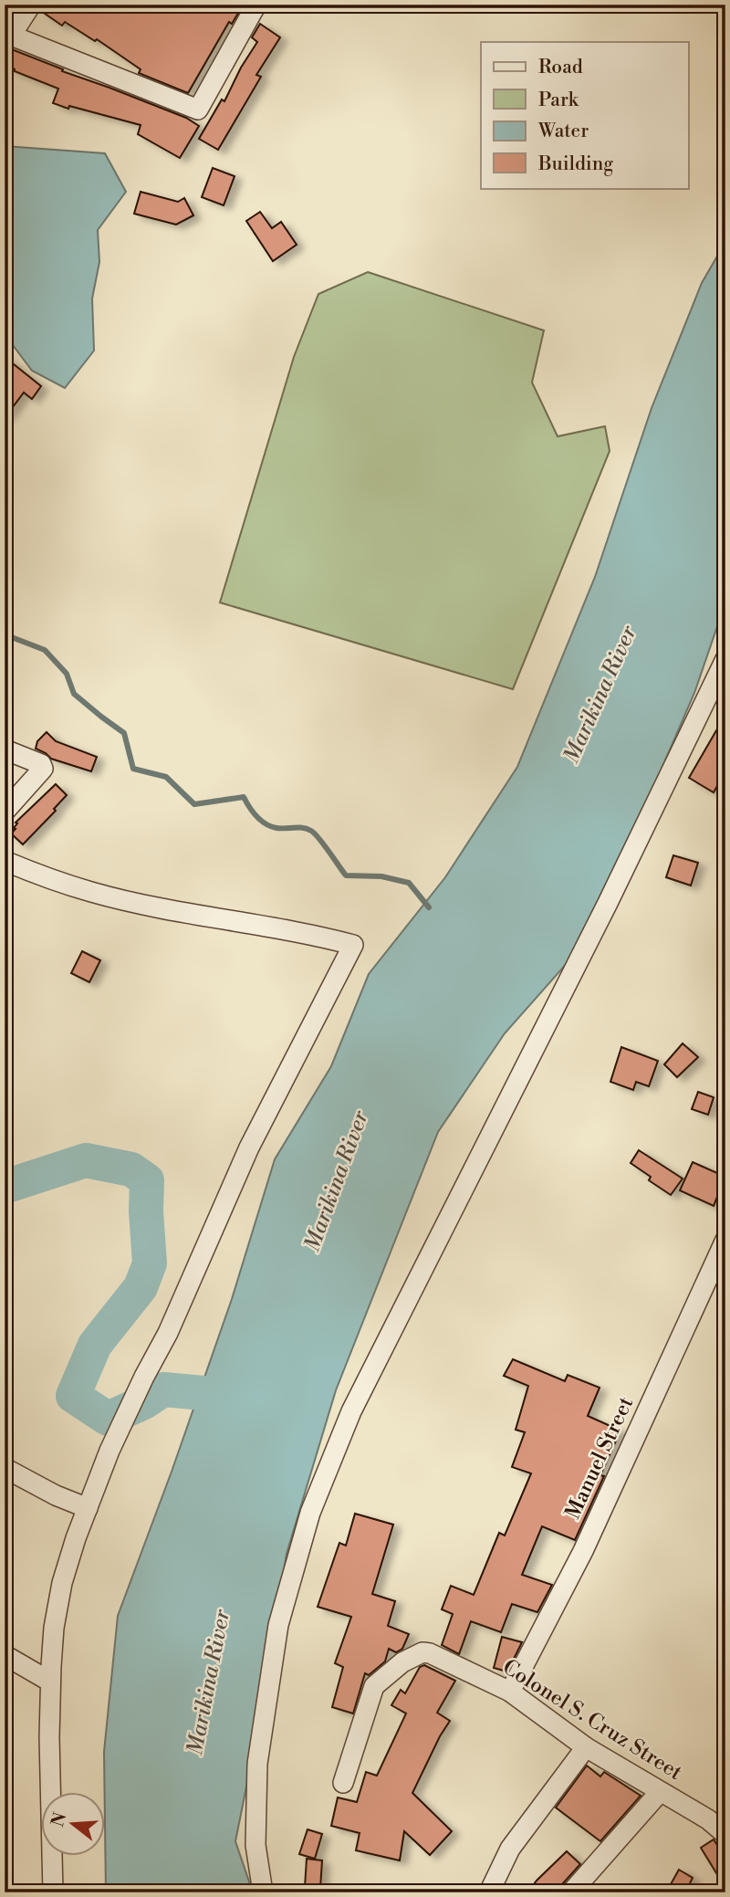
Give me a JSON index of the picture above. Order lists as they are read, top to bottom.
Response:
{
  "streets": {
    "street": ["Manuel Street", "Colonel S. Cruz Street"]
  },
  "crossings": [
    ["Manuel Street", "Colonel S. Cruz Street"]
  ],
  "water": ["Marikina River"],
  "legend": [
    "Road",
    "Park",
    "Water",
    "Building"
  ],
  "north": "left"
}
